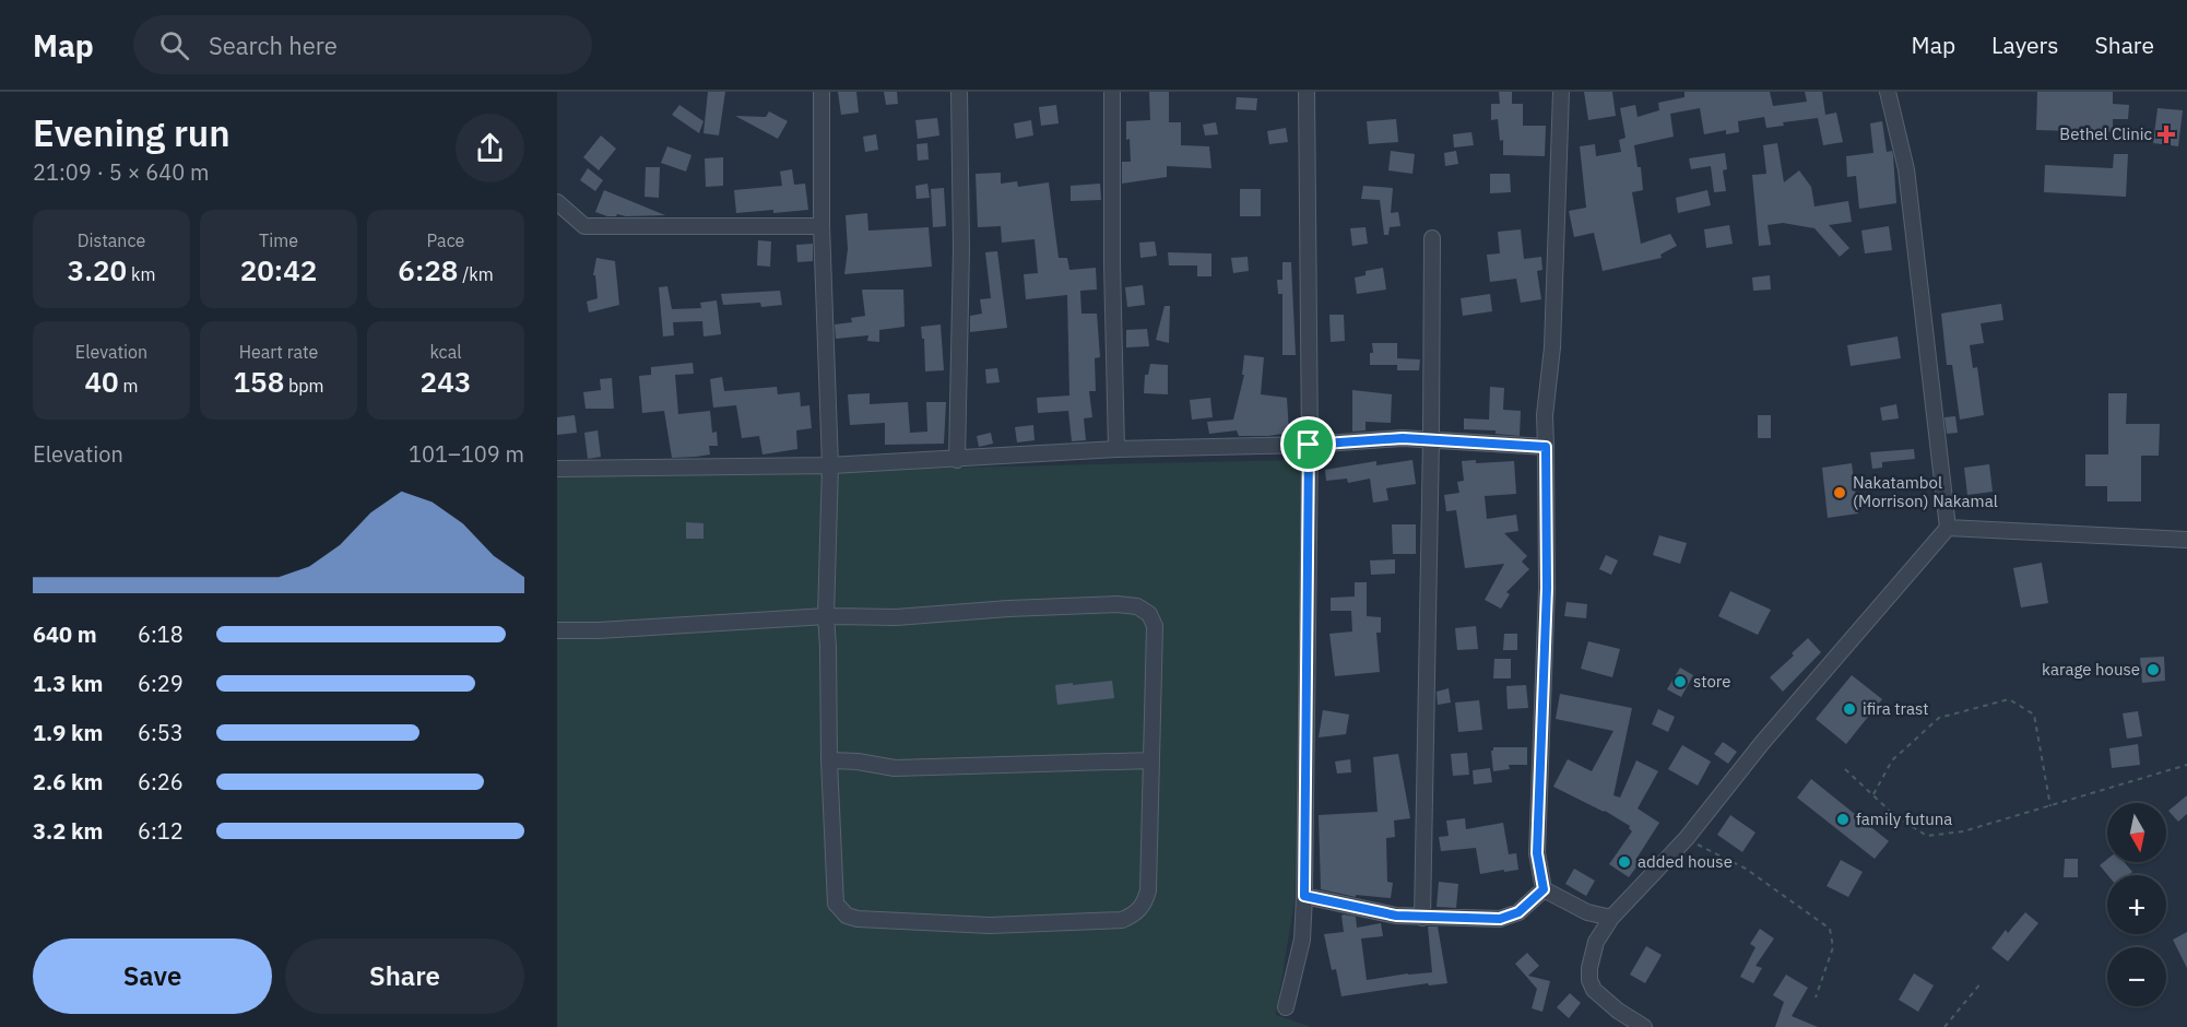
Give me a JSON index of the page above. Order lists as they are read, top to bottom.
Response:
{
  "places": {
    "health": ["Bethel Clinic"],
    "other": [
      "Nakatambol (Morrison) Nakamal",
      "karage house",
      "store",
      "ifira trast",
      "family futuna",
      "added house"
    ]
  },
  "north": "bottom",
  "page": {
    "header": "Map",
    "search": "Search here",
    "nav": ["Map", "Layers", "Share"],
    "heading": ["Evening run", "21:09 · 5 × 640 m"],
    "stats": [
      ["Distance", "3.20 km"],
      ["Time", "20:42"],
      ["Pace", "6:28 /km"],
      ["Elevation", "40 m"],
      ["Heart rate", "158 bpm"],
      ["kcal", "243"]
    ],
    "chart": ["Elevation", "101–109 m"],
    "list": [
      {
        "name": "640 m",
        "note": "6:18"
      },
      {
        "name": "1.3 km",
        "note": "6:29"
      },
      {
        "name": "1.9 km",
        "note": "6:53"
      },
      {
        "name": "2.6 km",
        "note": "6:26"
      },
      {
        "name": "3.2 km",
        "note": "6:12"
      }
    ],
    "map_buttons": ["+", "−"],
    "buttons": ["Save", "Share"]
  }
}
